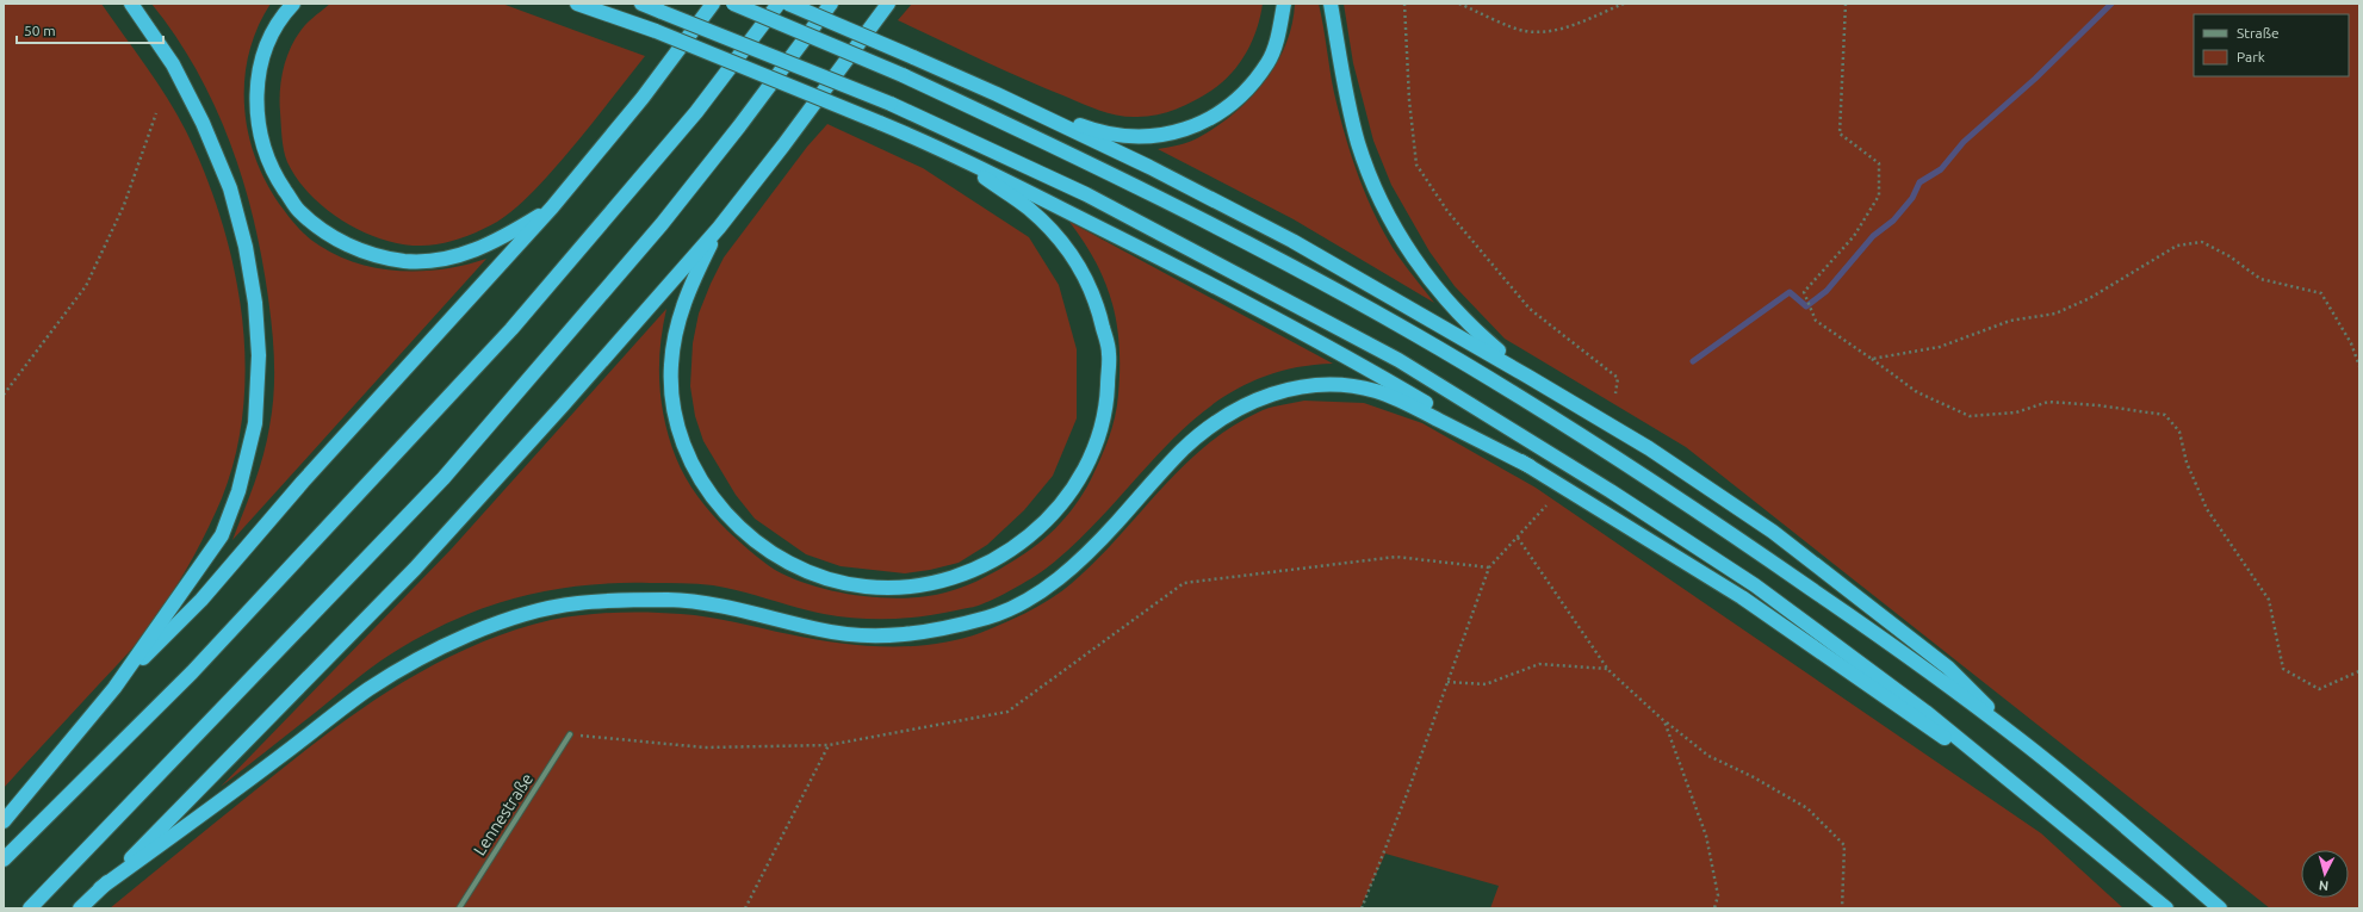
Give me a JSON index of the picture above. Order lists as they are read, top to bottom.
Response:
{
  "streets": {
    "street": ["Lennestraße"]
  },
  "legend": ["Straße", "Park"],
  "scale_bar": "50 m",
  "north": "bottom"
}
